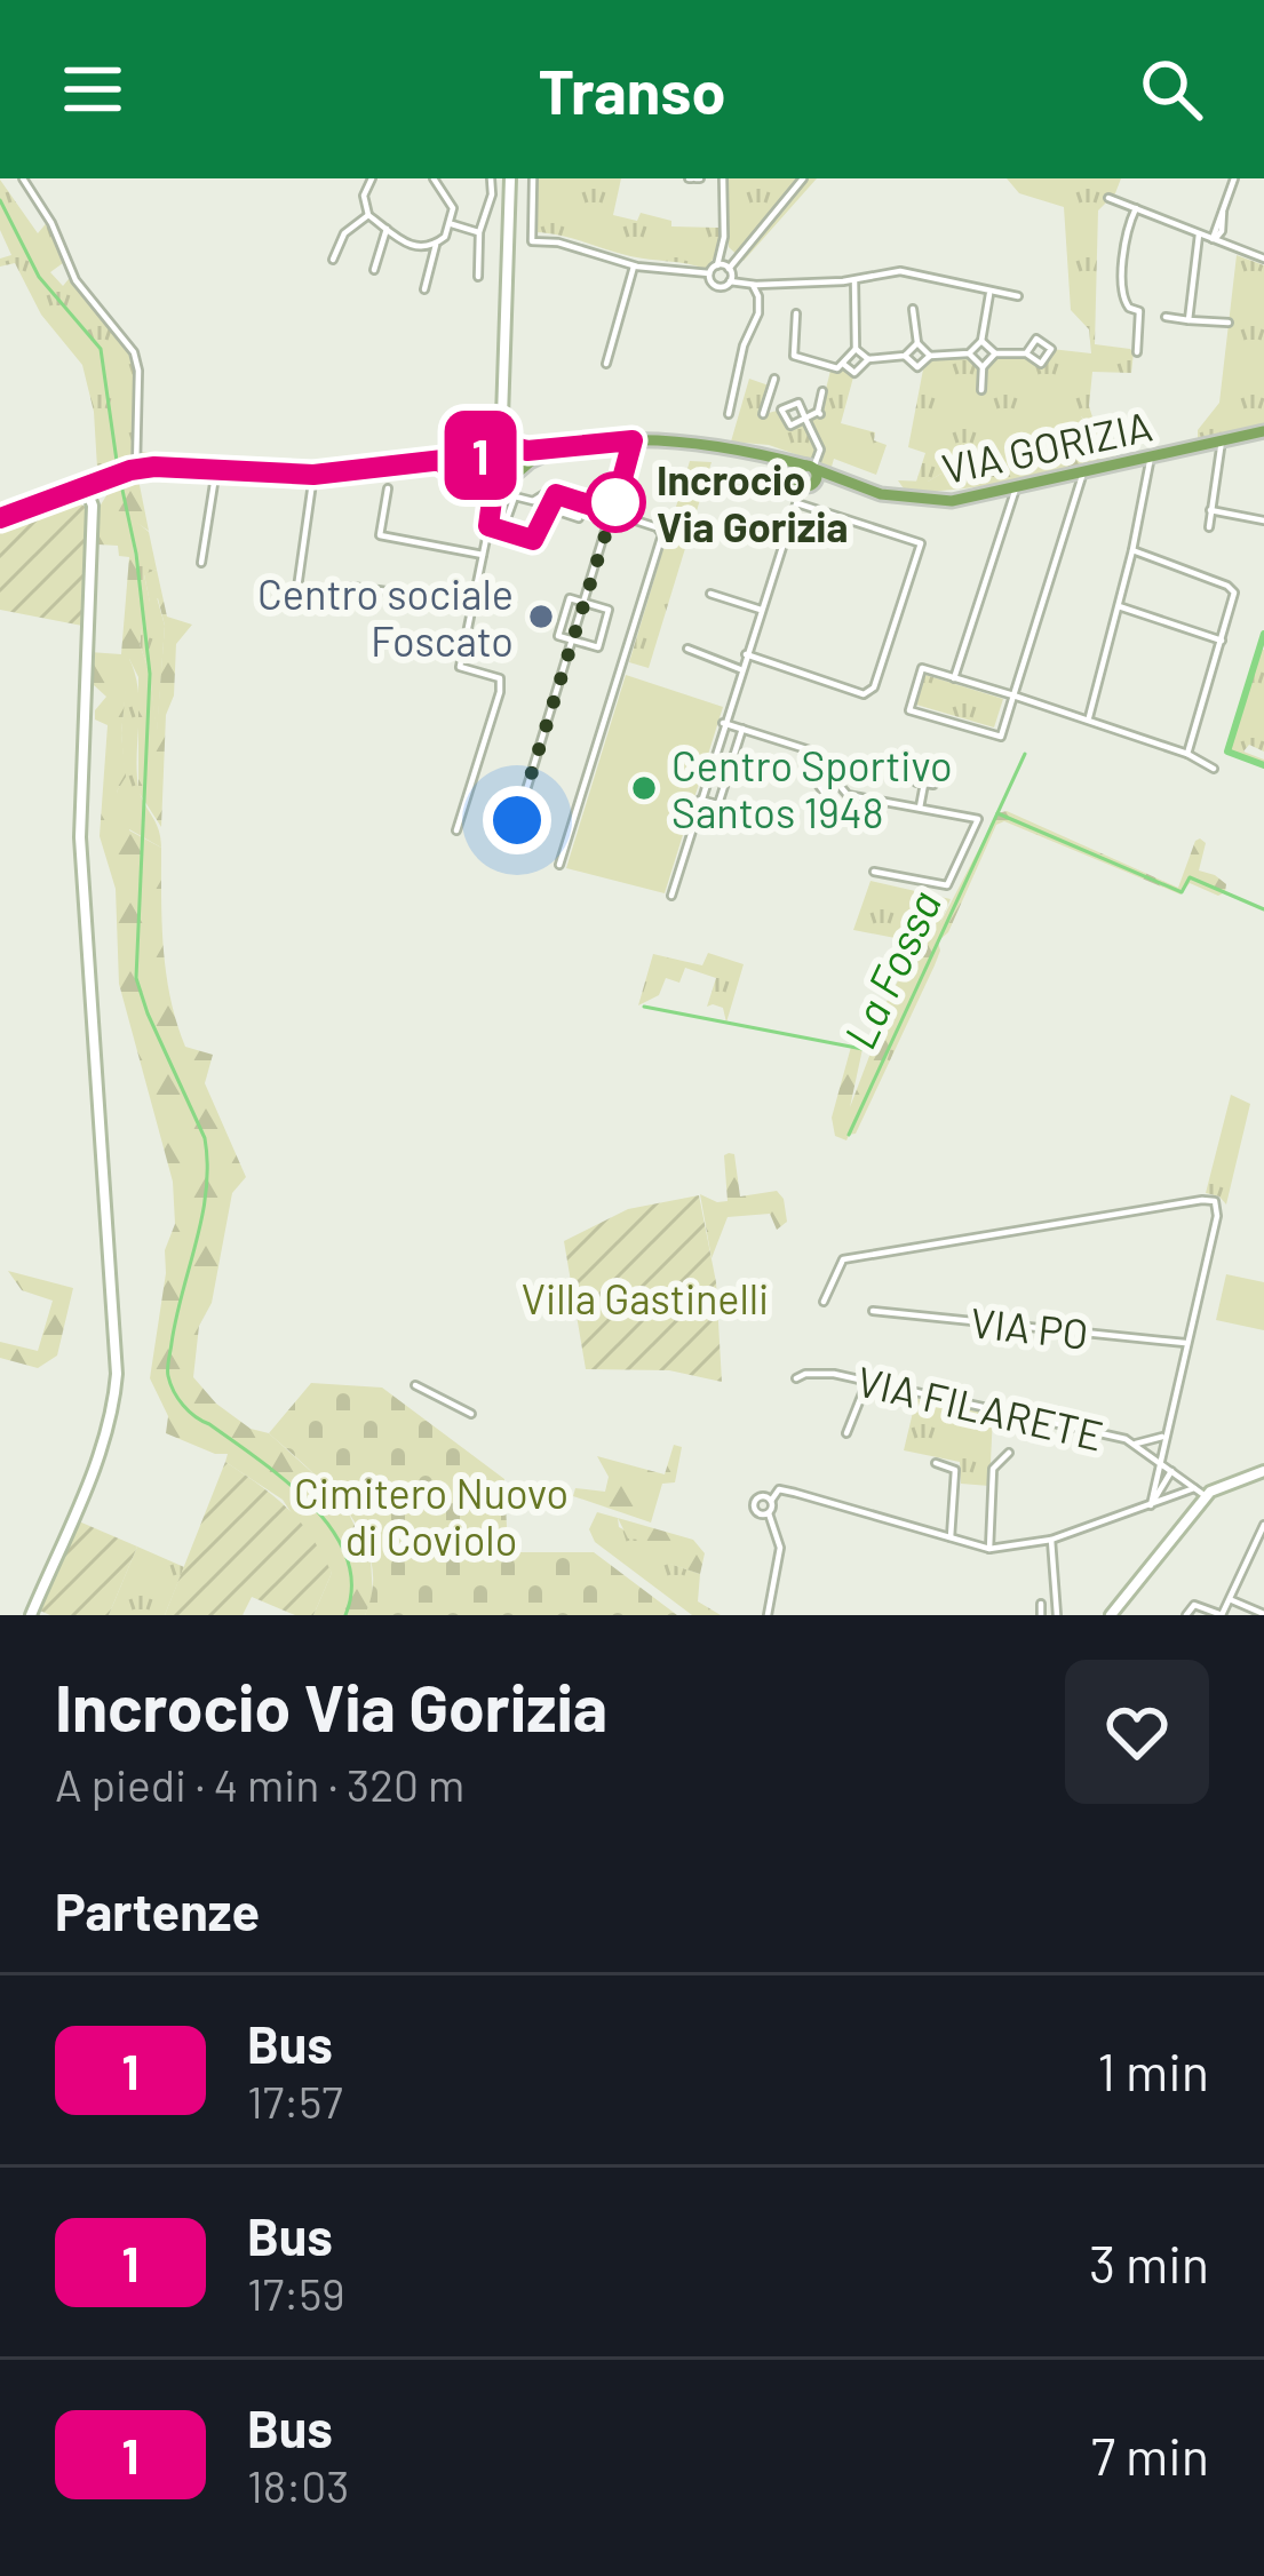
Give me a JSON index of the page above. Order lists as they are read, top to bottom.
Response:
{
  "streets": {
    "main road": ["VIA GORIZIA"],
    "street": ["VIA PO", "VIA FILARETE"]
  },
  "water": ["La Fossa"],
  "parks": ["Villa Gastinelli", "Cimitero Nuovo di Coviolo"],
  "places": ["Incrocio Via Gorizia", "Centro sociale Foscato", "Centro Sportivo Santos 1948"],
  "lines": ["bus line 1"],
  "page": {
    "header": "Transo",
    "on_map": "1",
    "heading": [
      ["Incrocio Via Gorizia", "A piedi · 4 min · 320 m"],
      "Partenze"
    ],
    "list": [
      {
        "mark": "1",
        "name": "Bus",
        "note": "17:57",
        "value": "1 min"
      },
      {
        "mark": "1",
        "name": "Bus",
        "note": "17:59",
        "value": "3 min"
      },
      {
        "mark": "1",
        "name": "Bus",
        "note": "18:03",
        "value": "7 min"
      }
    ]
  }
}
